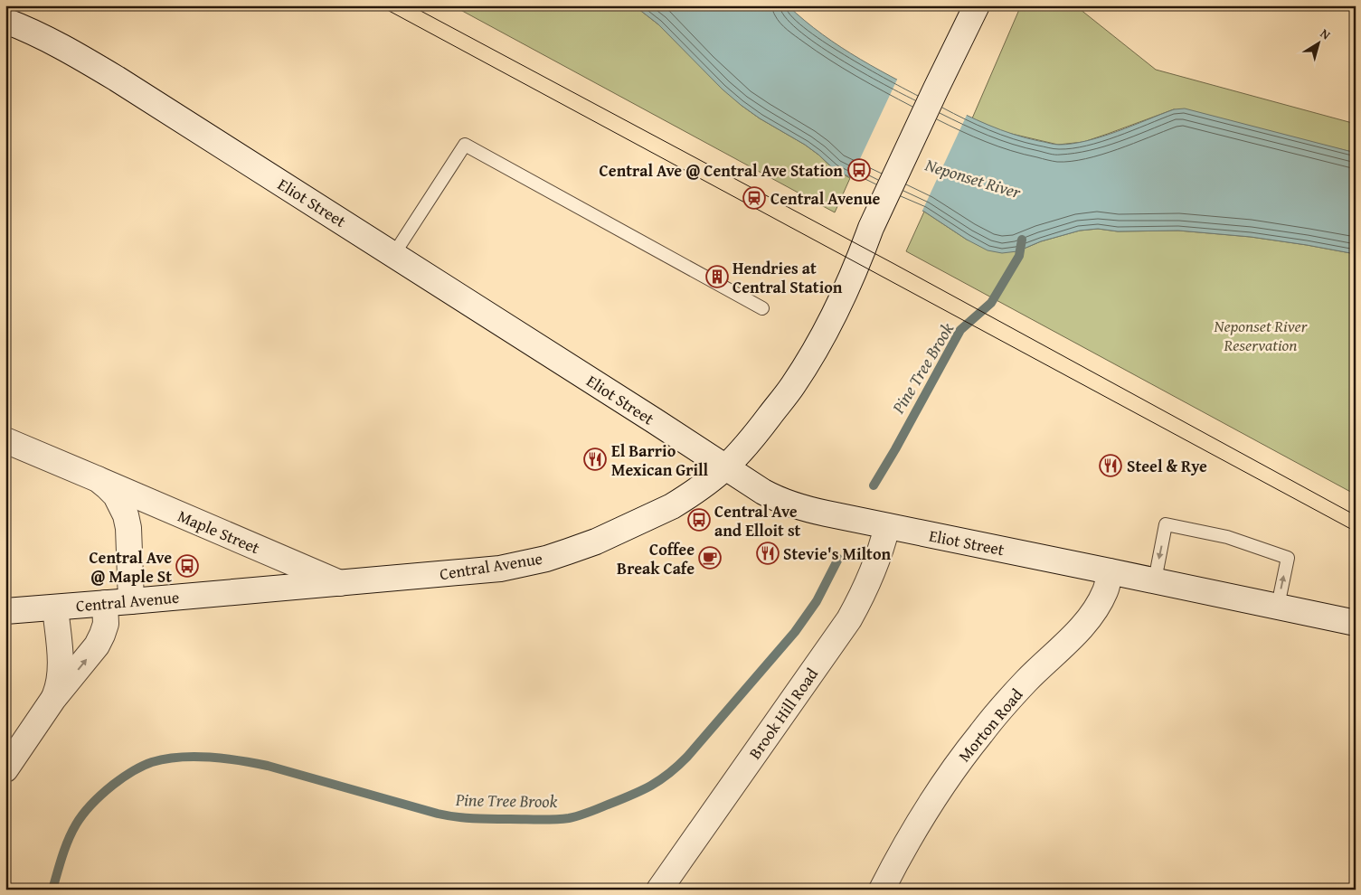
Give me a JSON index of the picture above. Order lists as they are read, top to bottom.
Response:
{
  "streets": {
    "street": [
      "Eliot Street",
      "Maple Street",
      "Central Avenue",
      "Brook Hill Road",
      "Morton Road"
    ]
  },
  "crossings": [
    ["Eliot Street", "Central Avenue"],
    ["Eliot Street", "Brook Hill Road"],
    ["Eliot Street", "Morton Road"],
    ["Maple Street", "Central Avenue"]
  ],
  "water": ["Neponset River", "Pine Tree Brook"],
  "parks": ["Neponset River Reservation"],
  "places": {
    "bus stop": ["Central Ave @ Central Ave Station", "Central Ave and Elloit st", "Central Ave @ Maple St"],
    "station": ["Central Avenue"],
    "building": ["Hendries at Central Station"],
    "restaurant": ["El Barrio Mexican Grill", "Steel & Rye", "Stevie's Milton"],
    "cafe": ["Coffee Break Cafe"]
  },
  "north": "top right"
}
